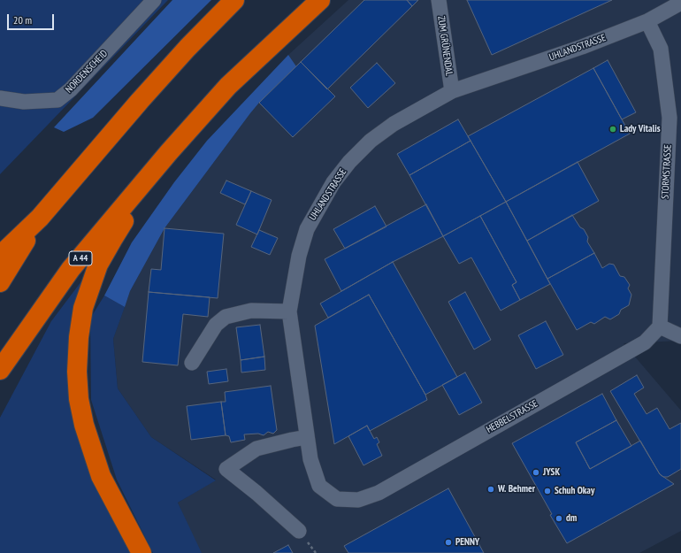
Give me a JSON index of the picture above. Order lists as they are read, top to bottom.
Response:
{
  "streets": {
    "highway": ["A 44"],
    "street": [
      "ZUM GRÜNENDAL",
      "UHLANDSTRASSE",
      "NORDENSCHEID",
      "STORMSTRASSE",
      "HEBBELSTRASSE"
    ]
  },
  "crossings": [
    ["ZUM GRÜNENDAL", "UHLANDSTRASSE"],
    ["UHLANDSTRASSE", "STORMSTRASSE"],
    ["UHLANDSTRASSE", "HEBBELSTRASSE"],
    ["STORMSTRASSE", "HEBBELSTRASSE"]
  ],
  "places": [
    "Lady Vitalis",
    "JYSK",
    "W. Behmer",
    "Schuh Okay",
    "dm",
    "PENNY"
  ],
  "scale_bar": "20 m"
}
